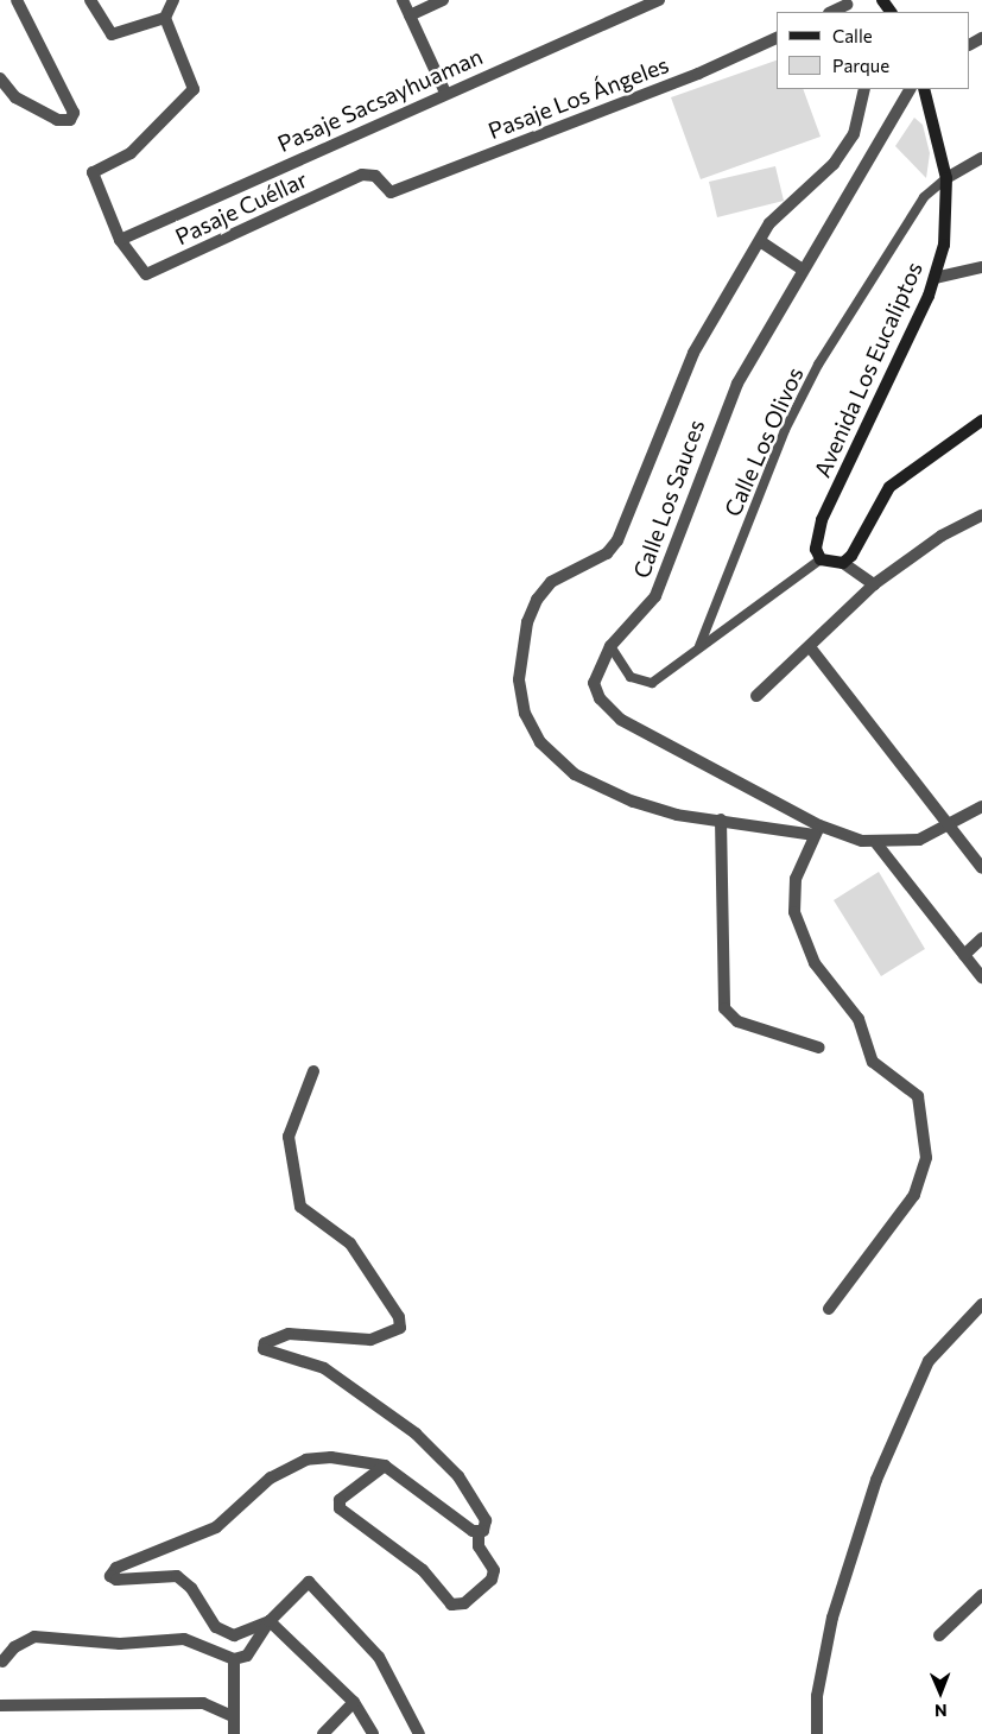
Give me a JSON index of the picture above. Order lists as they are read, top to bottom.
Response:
{
  "streets": {
    "street": [
      "Pasaje Los Ángeles",
      "Pasaje Sacsayhuaman",
      "Pasaje Cuéllar",
      "Avenida Los Eucaliptos",
      "Calle Los Sauces"
    ],
    "lane": ["Calle Los Olivos"]
  },
  "crossings": [
    ["Pasaje Los Ángeles", "Pasaje Cuéllar"],
    ["Pasaje Sacsayhuaman", "Pasaje Cuéllar"],
    ["Avenida Los Eucaliptos", "Calle Los Olivos"]
  ],
  "legend": ["Calle", "Parque"],
  "north": "bottom"
}
